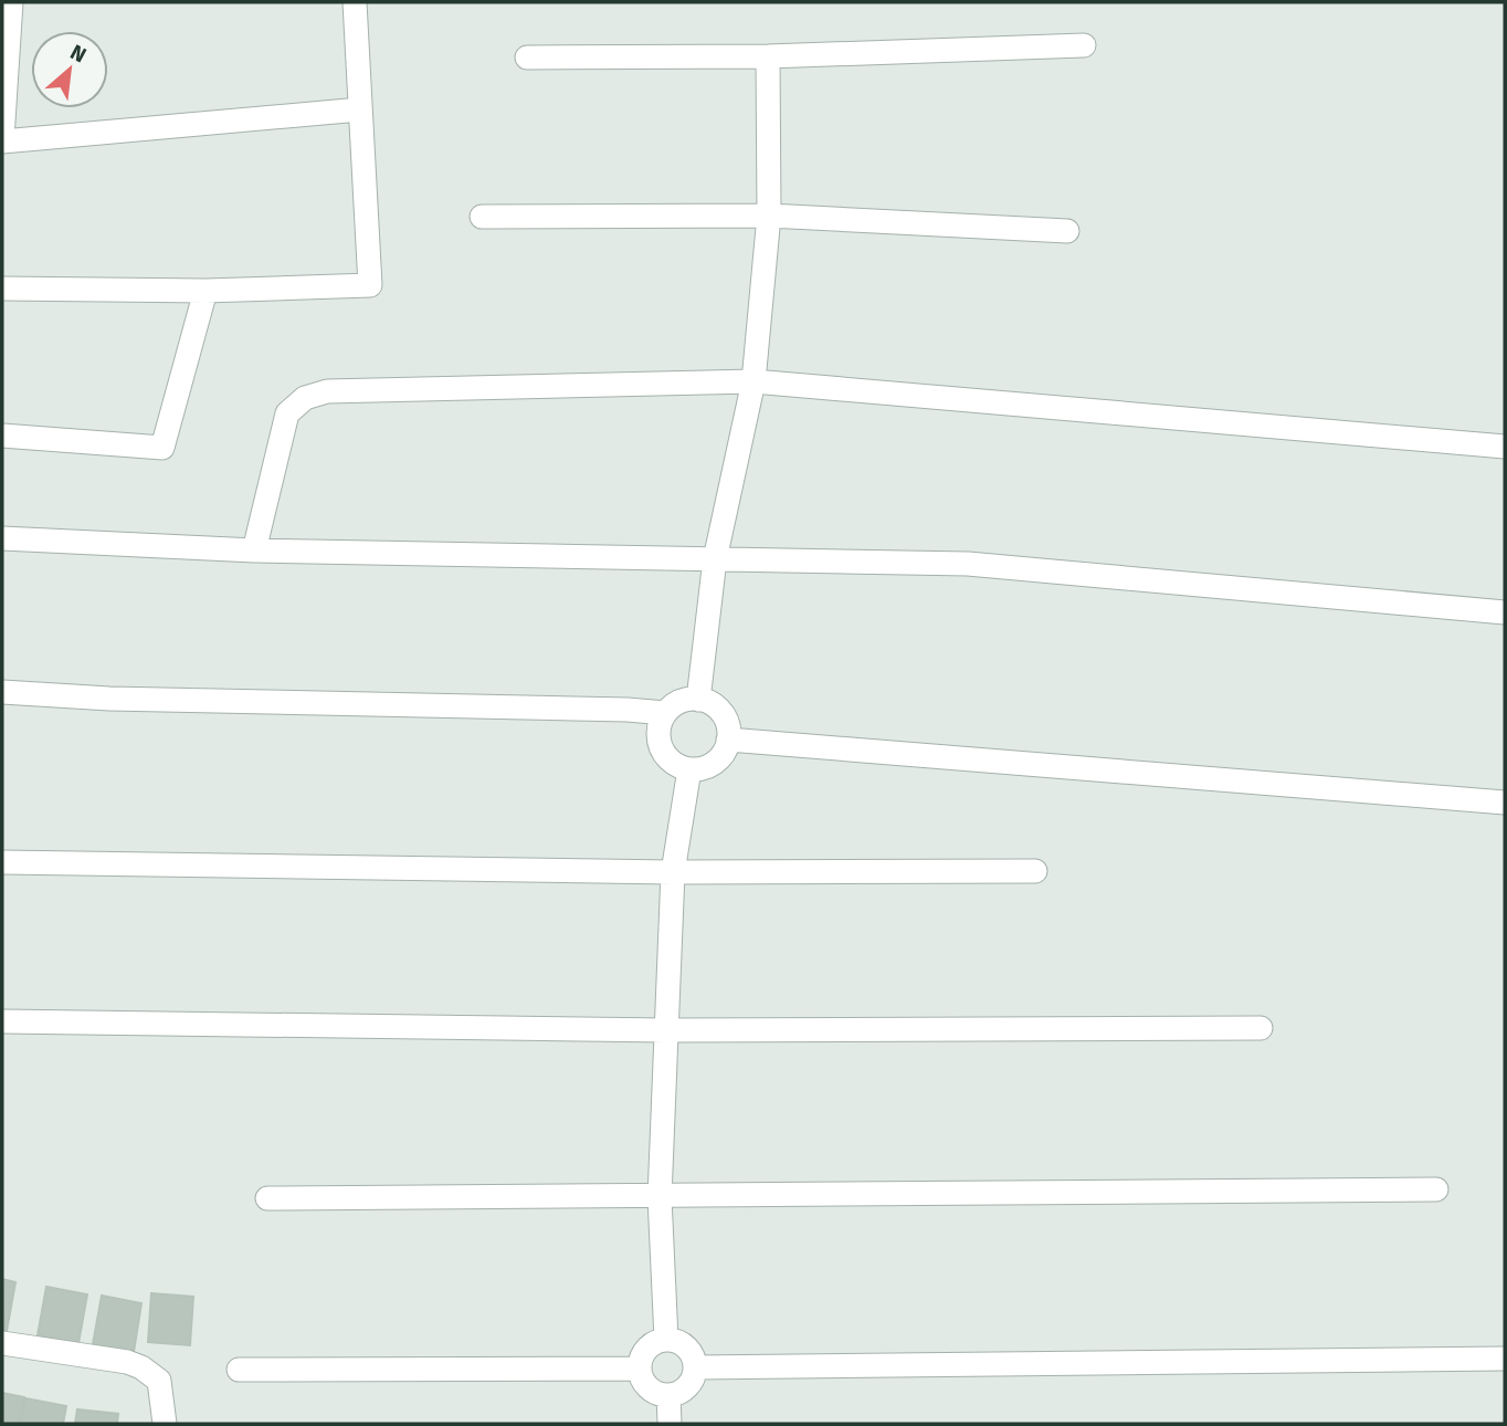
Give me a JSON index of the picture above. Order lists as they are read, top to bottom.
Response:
{
  "north": "top right"
}
